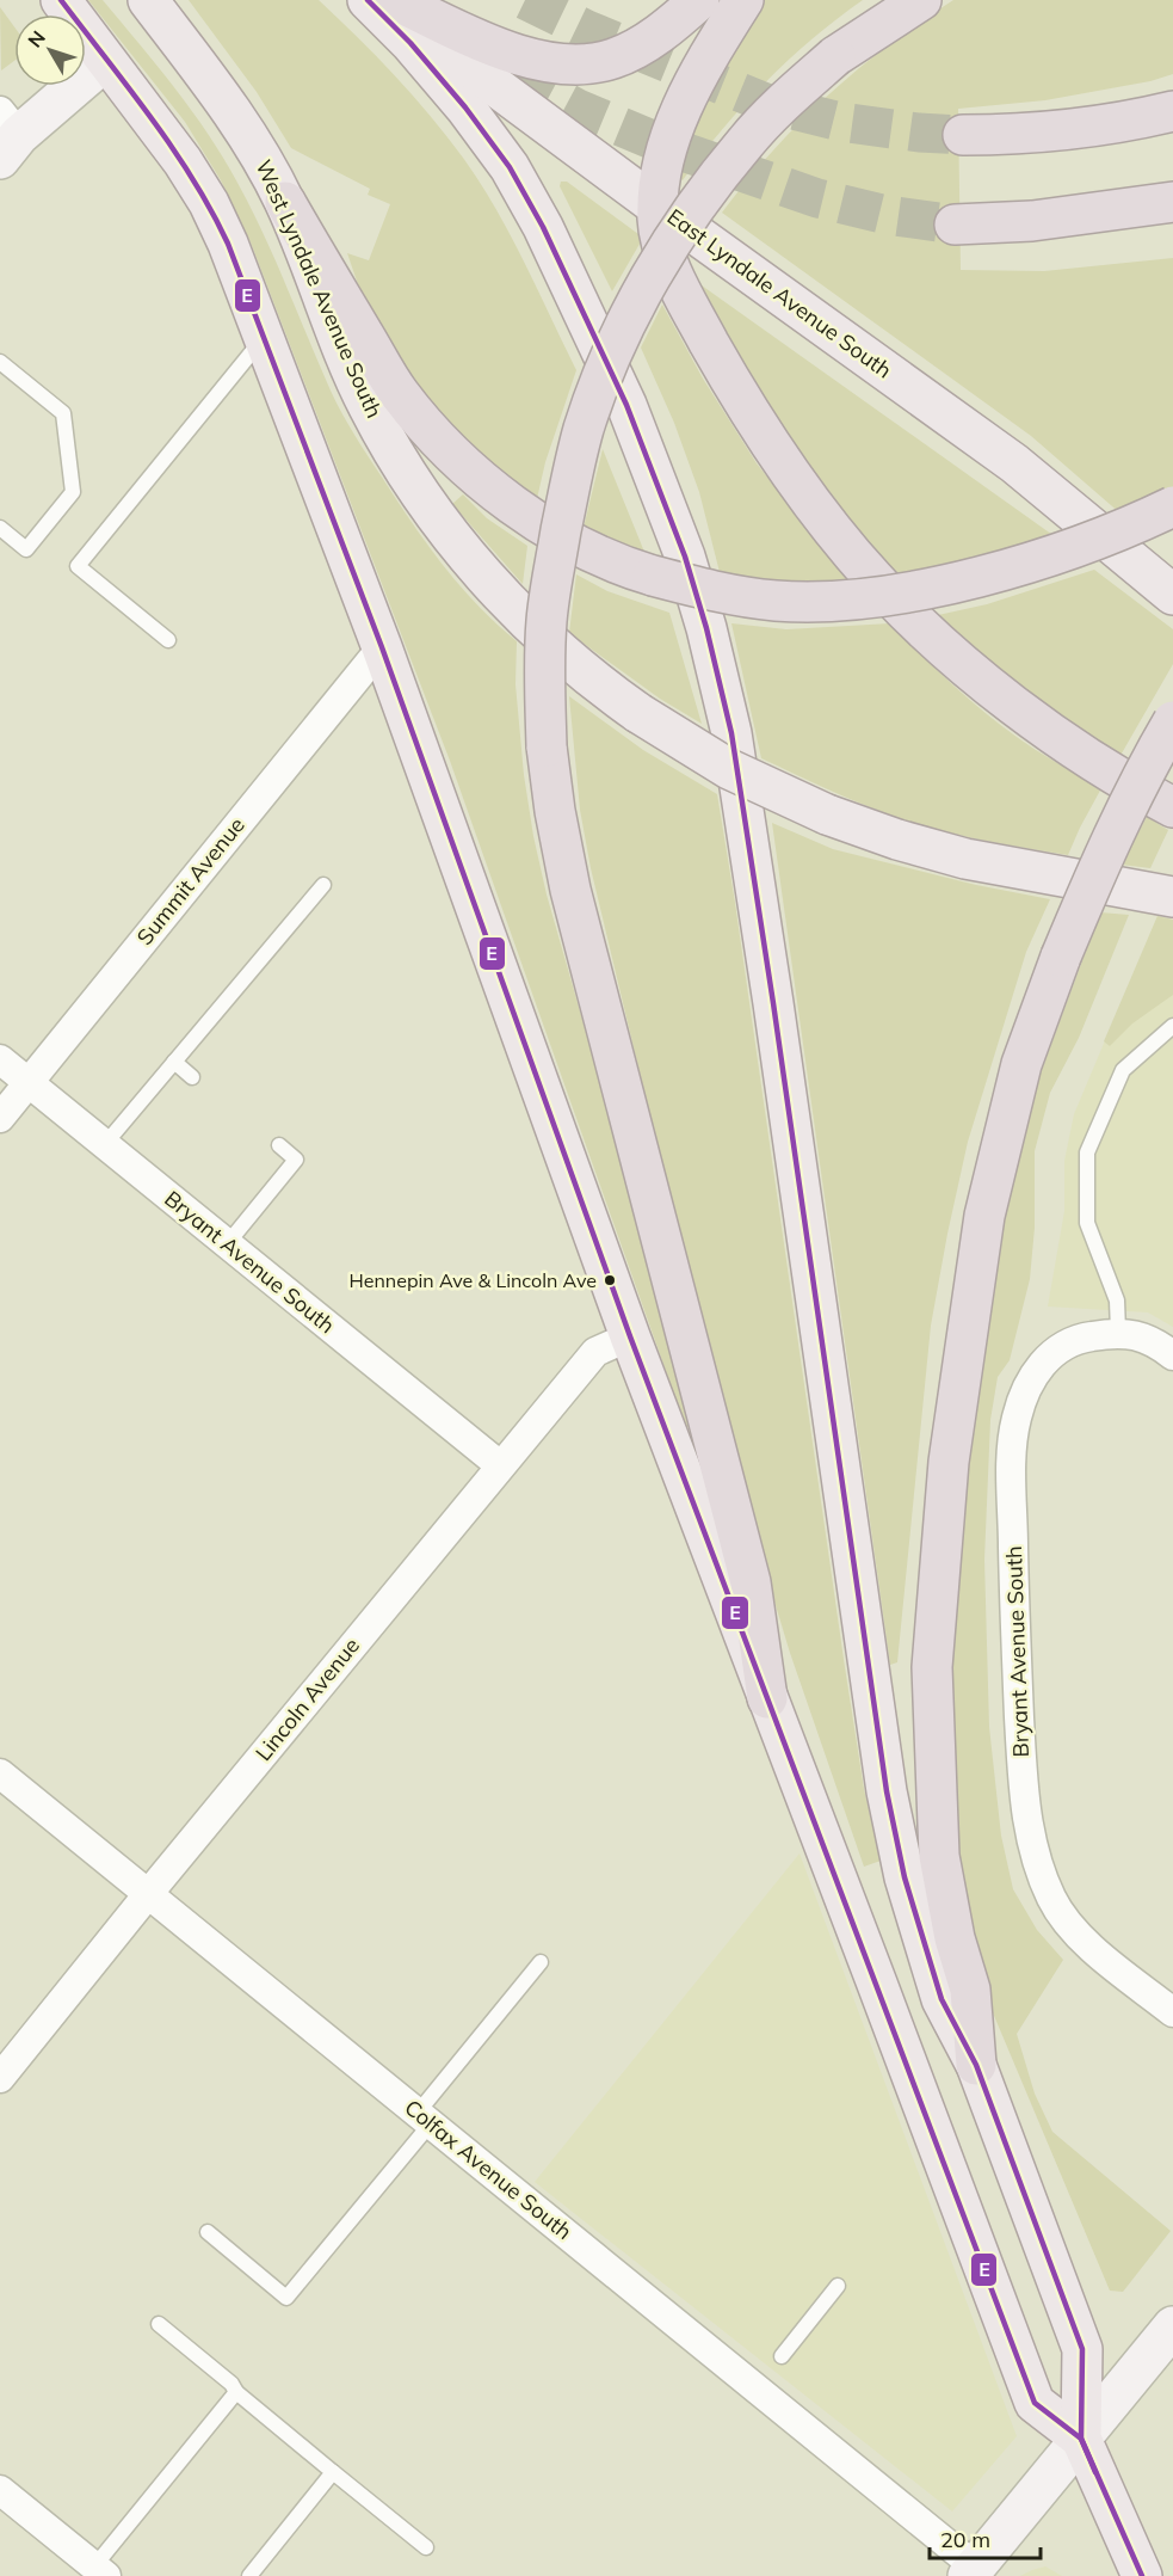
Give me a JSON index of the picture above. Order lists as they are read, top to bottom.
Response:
{
  "streets": {
    "main road": ["West Lyndale Avenue South", "East Lyndale Avenue South"],
    "street": [
      "Summit Avenue",
      "Bryant Avenue South",
      "Lincoln Avenue",
      "Colfax Avenue South"
    ]
  },
  "crossings": [
    ["Summit Avenue", "Bryant Avenue South"],
    ["Bryant Avenue South", "Lincoln Avenue"],
    ["Lincoln Avenue", "Colfax Avenue South"]
  ],
  "places": ["Hennepin Ave & Lincoln Ave"],
  "lines": ["transit line E"],
  "scale_bar": "20 m",
  "north": "top left"
}
